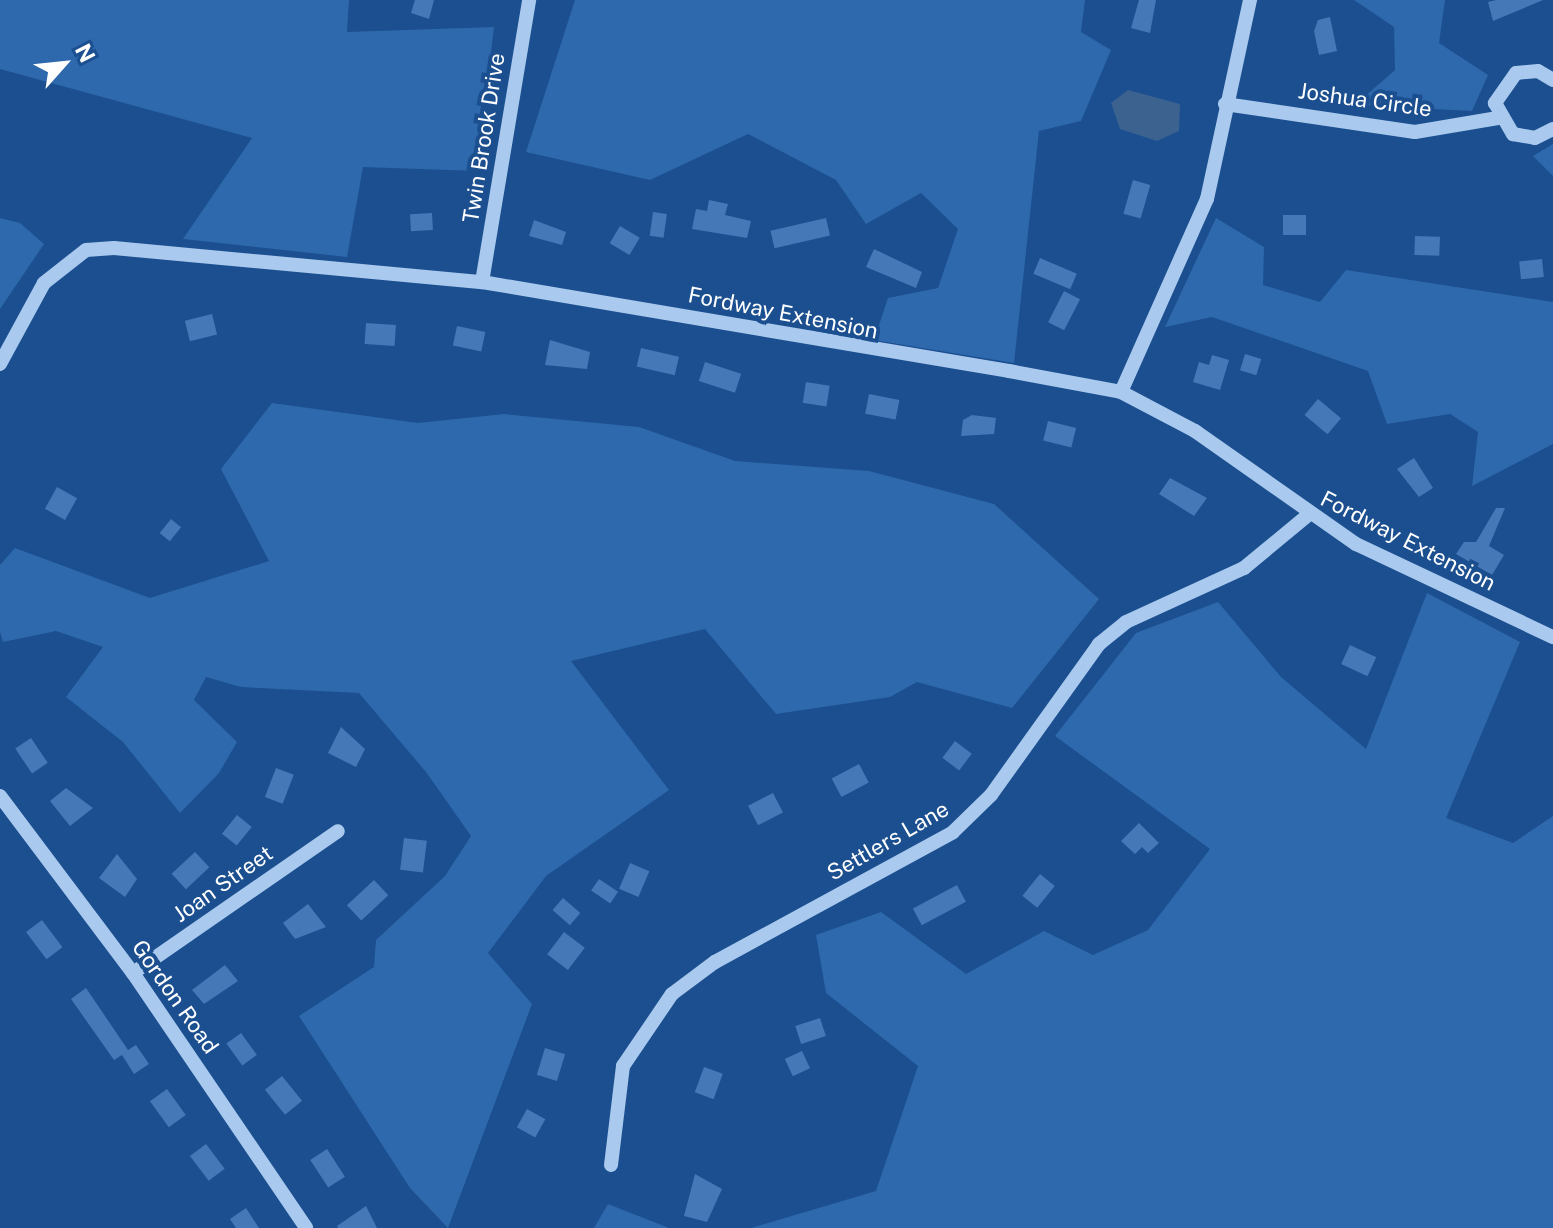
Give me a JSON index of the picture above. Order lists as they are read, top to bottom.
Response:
{
  "streets": {
    "street": [
      "Joshua Circle",
      "Twin Brook Drive",
      "Fordway Extension",
      "Settlers Lane",
      "Joan Street",
      "Gordon Road"
    ]
  },
  "crossings": [
    ["Twin Brook Drive", "Fordway Extension"],
    ["Fordway Extension", "Settlers Lane"],
    ["Joan Street", "Gordon Road"]
  ],
  "north": "top right"
}
